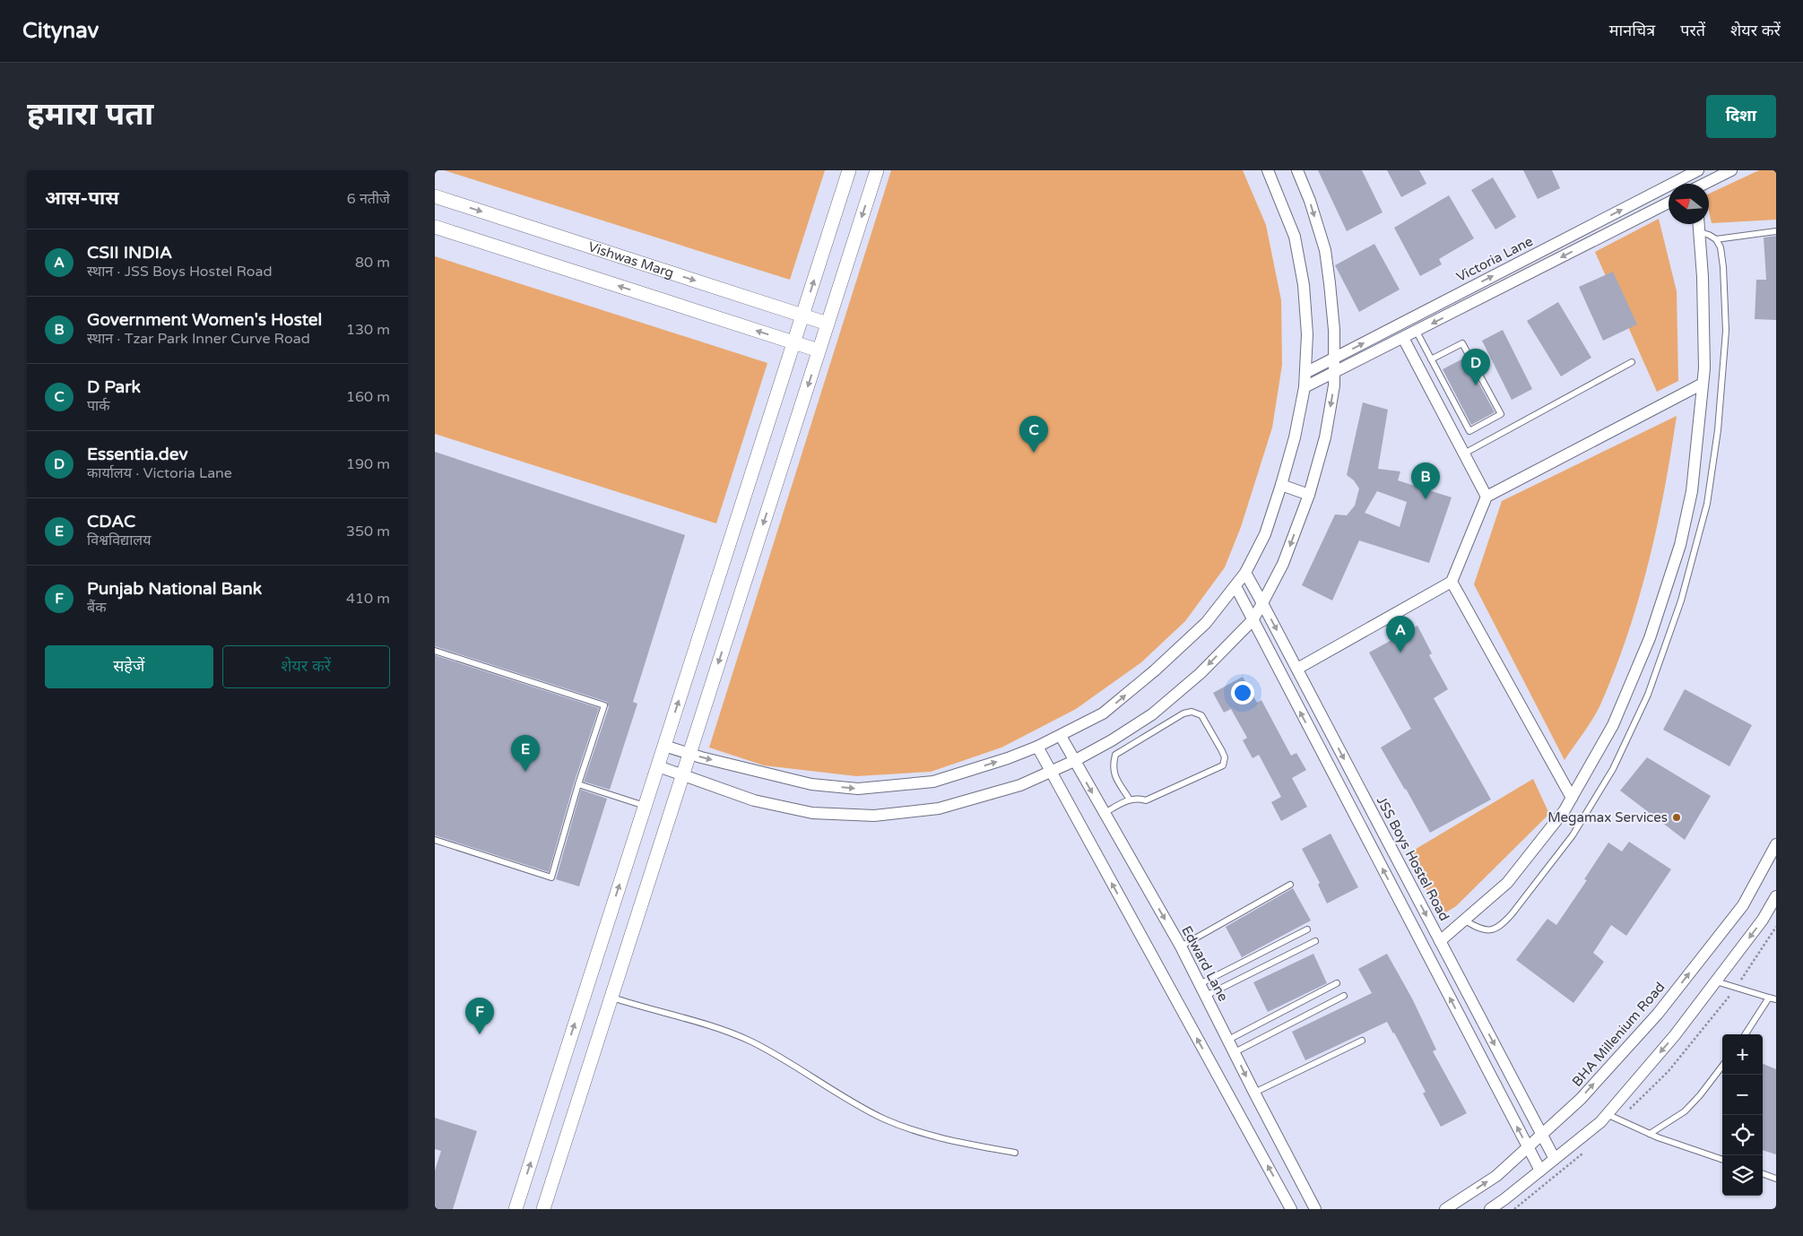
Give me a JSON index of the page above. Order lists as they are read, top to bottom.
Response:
{
  "streets": {
    "street": [
      "Victoria Lane",
      "Vishwas Marg",
      "JSS Boys Hostel Road",
      "Edward Lane",
      "BHA Millenium Road"
    ]
  },
  "crossings": [
    ["JSS Boys Hostel Road", "BHA Millenium Road"]
  ],
  "places": ["Megamax Services"],
  "north": "left",
  "page": {
    "header": "Citynav",
    "nav": ["मानचित्र", "परतें", "शेयर करें"],
    "buttons": [
      "दिशा",
      ["सहेजें", "शेयर करें"]
    ],
    "title": "हमारा पता",
    "heading": ["आस-पास", "6 नतीजे"],
    "list": [
      {
        "mark": "A",
        "name": "CSII INDIA",
        "note": "स्थान · JSS Boys Hostel Road",
        "value": "80 m"
      },
      {
        "mark": "B",
        "name": "Government Women's Hostel",
        "note": "स्थान · Tzar Park Inner Curve Road",
        "value": "130 m"
      },
      {
        "mark": "C",
        "name": "D Park",
        "note": "पार्क",
        "value": "160 m"
      },
      {
        "mark": "D",
        "name": "Essentia.dev",
        "note": "कार्यालय · Victoria Lane",
        "value": "190 m"
      },
      {
        "mark": "E",
        "name": "CDAC",
        "note": "विश्वविद्यालय",
        "value": "350 m"
      },
      {
        "mark": "F",
        "name": "Punjab National Bank",
        "note": "बैंक",
        "value": "410 m"
      }
    ],
    "pins": [
      "D",
      "C",
      "B",
      "A",
      "E",
      "F"
    ],
    "map_buttons": ["+", "−"]
  }
}
